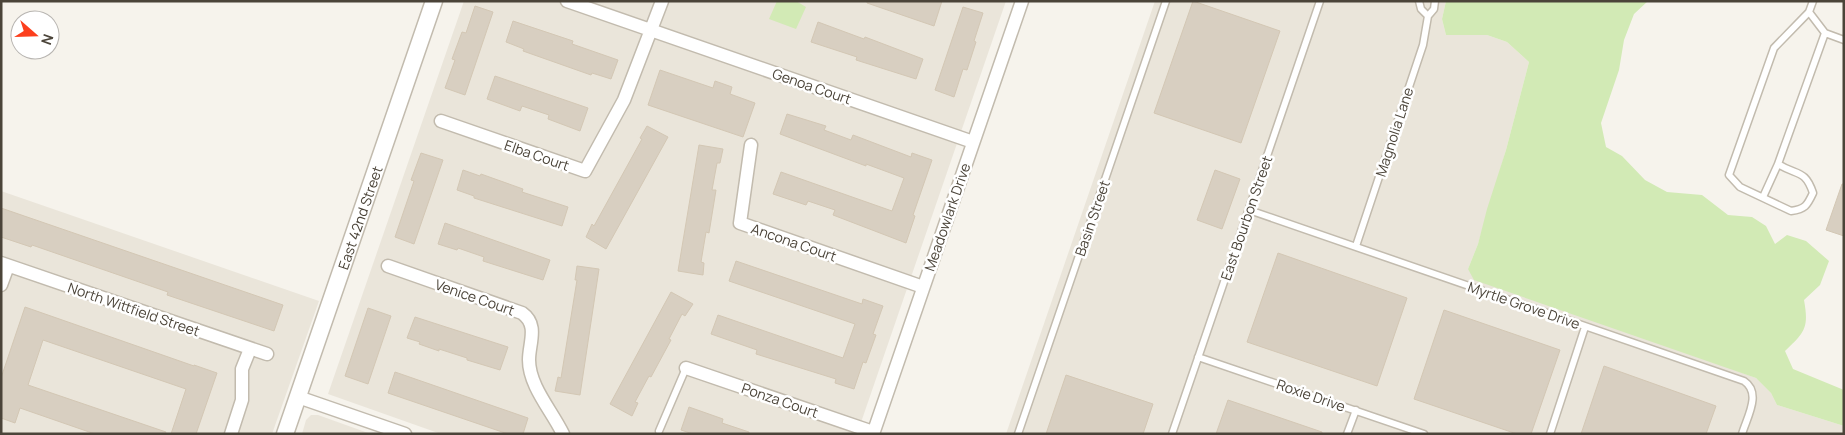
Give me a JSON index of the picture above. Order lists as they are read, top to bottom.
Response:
{
  "streets": {
    "street": [
      "Genoa Court",
      "Elba Court",
      "Meadowlark Drive",
      "East 42nd Street",
      "Ancona Court",
      "Venice Court",
      "North Wittfield Street",
      "Ponza Court"
    ],
    "lane": [
      "Magnolia Lane",
      "Basin Street",
      "East Bourbon Street",
      "Myrtle Grove Drive",
      "Roxie Drive"
    ]
  },
  "crossings": [
    ["Genoa Court", "Elba Court"],
    ["Genoa Court", "Meadowlark Drive"],
    ["Magnolia Lane", "Myrtle Grove Drive"],
    ["Meadowlark Drive", "Ancona Court"],
    ["Meadowlark Drive", "Ponza Court"],
    ["East Bourbon Street", "Myrtle Grove Drive"],
    ["East Bourbon Street", "Roxie Drive"]
  ],
  "north": "right"
}
